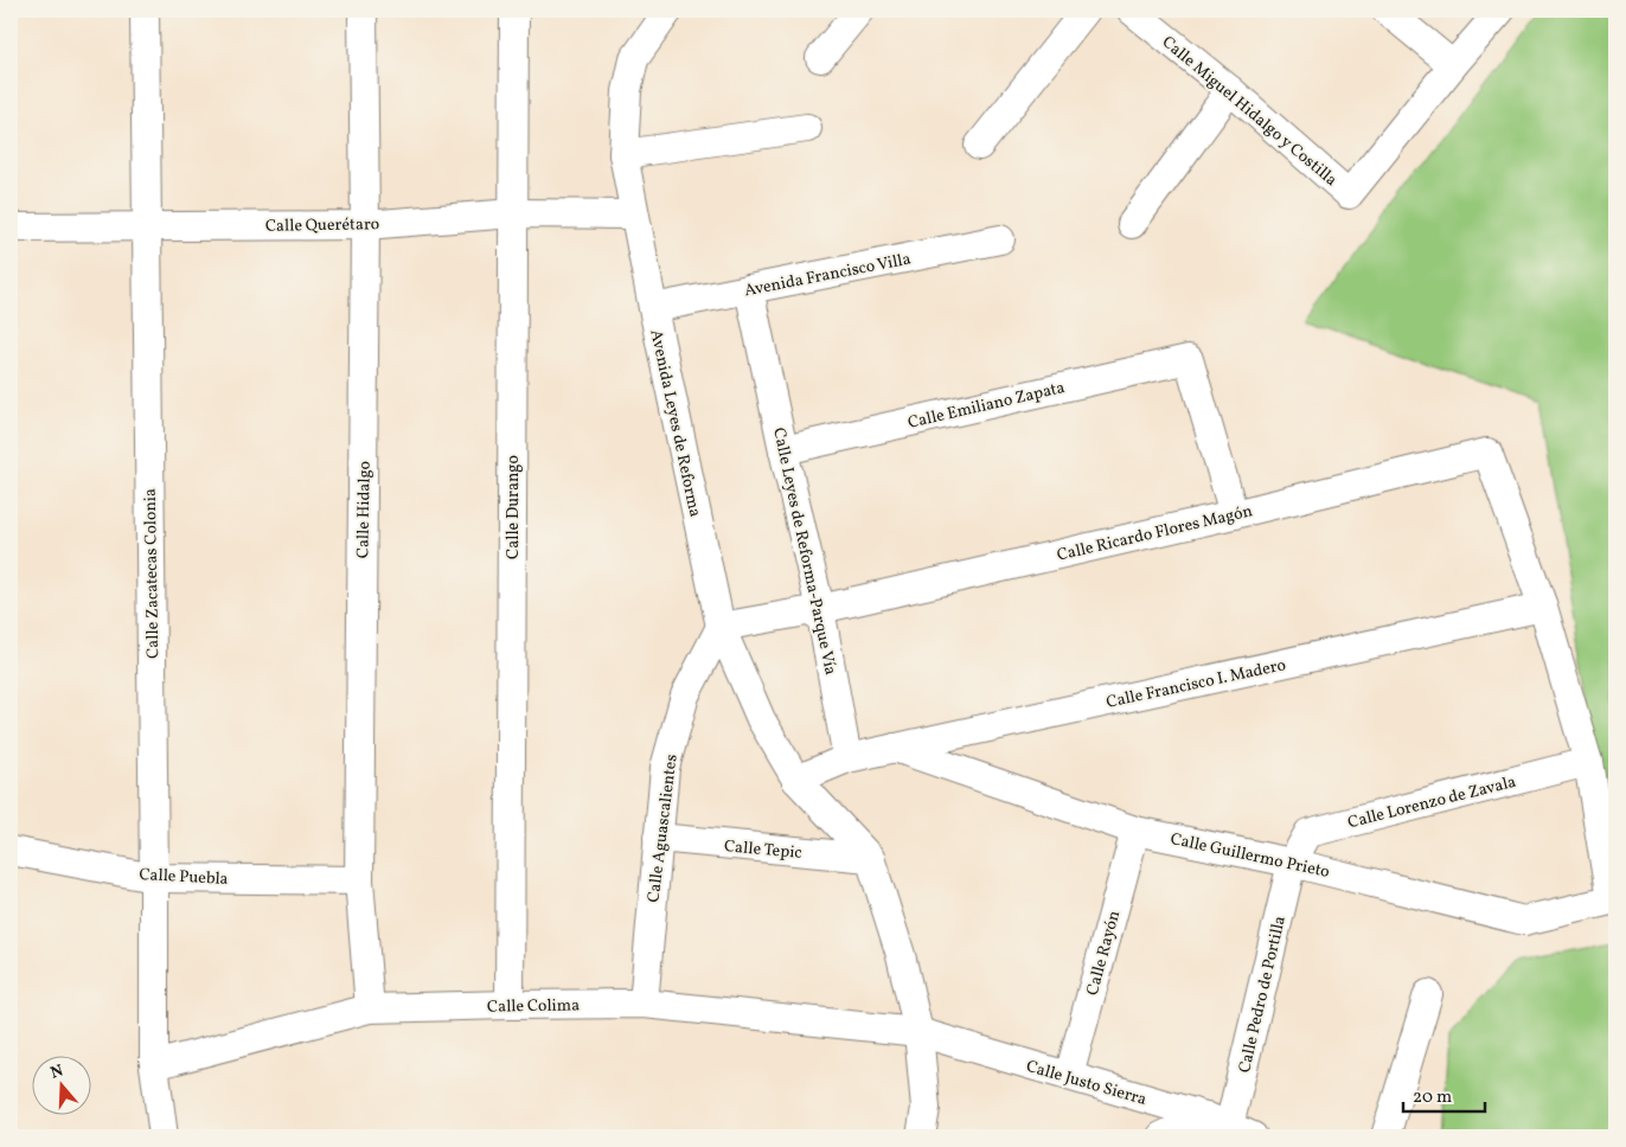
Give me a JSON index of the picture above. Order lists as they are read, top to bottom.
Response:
{
  "streets": {
    "street": [
      "Calle Miguel Hidalgo y Costilla",
      "Calle Querétaro",
      "Avenida Francisco Villa",
      "Calle Emiliano Zapata",
      "Avenida Leyes de Reforma",
      "Calle Durango",
      "Calle Hidalgo",
      "Calle Ricardo Flores Magón",
      "Calle Leyes de Reforma-Parque Vía",
      "Calle Zacatecas Colonia",
      "Calle Francisco I. Madero",
      "Calle Lorenzo de Zavala",
      "Calle Aguascalientes",
      "Calle Tepic",
      "Calle Guillermo Prieto",
      "Calle Puebla",
      "Calle Rayón",
      "Calle Pedro de Portilla",
      "Calle Colima",
      "Calle Justo Sierra"
    ]
  },
  "crossings": [
    ["Calle Querétaro", "Avenida Leyes de Reforma"],
    ["Calle Querétaro", "Calle Durango"],
    ["Calle Querétaro", "Calle Hidalgo"],
    ["Calle Querétaro", "Calle Zacatecas Colonia"],
    ["Avenida Francisco Villa", "Avenida Leyes de Reforma"],
    ["Avenida Francisco Villa", "Calle Leyes de Reforma-Parque Vía"],
    ["Calle Emiliano Zapata", "Calle Ricardo Flores Magón"],
    ["Calle Emiliano Zapata", "Calle Leyes de Reforma-Parque Vía"],
    ["Avenida Leyes de Reforma", "Calle Ricardo Flores Magón"],
    ["Avenida Leyes de Reforma", "Calle Aguascalientes"],
    ["Avenida Leyes de Reforma", "Calle Tepic"],
    ["Calle Durango", "Calle Colima"],
    ["Calle Hidalgo", "Calle Puebla"],
    ["Calle Hidalgo", "Calle Colima"],
    ["Calle Ricardo Flores Magón", "Calle Leyes de Reforma-Parque Vía"],
    ["Calle Ricardo Flores Magón", "Calle Francisco I. Madero"],
    ["Calle Ricardo Flores Magón", "Calle Aguascalientes"],
    ["Calle Leyes de Reforma-Parque Vía", "Calle Francisco I. Madero"],
    ["Calle Zacatecas Colonia", "Calle Puebla"],
    ["Calle Zacatecas Colonia", "Calle Colima"],
    ["Calle Francisco I. Madero", "Calle Guillermo Prieto"],
    ["Calle Lorenzo de Zavala", "Calle Guillermo Prieto"],
    ["Calle Lorenzo de Zavala", "Calle Pedro de Portilla"],
    ["Calle Aguascalientes", "Calle Tepic"],
    ["Calle Aguascalientes", "Calle Colima"],
    ["Calle Guillermo Prieto", "Calle Rayón"],
    ["Calle Guillermo Prieto", "Calle Pedro de Portilla"],
    ["Calle Rayón", "Calle Justo Sierra"],
    ["Calle Pedro de Portilla", "Calle Justo Sierra"],
    ["Calle Colima", "Calle Justo Sierra"]
  ],
  "scale_bar": "20 m",
  "north": "top"
}
